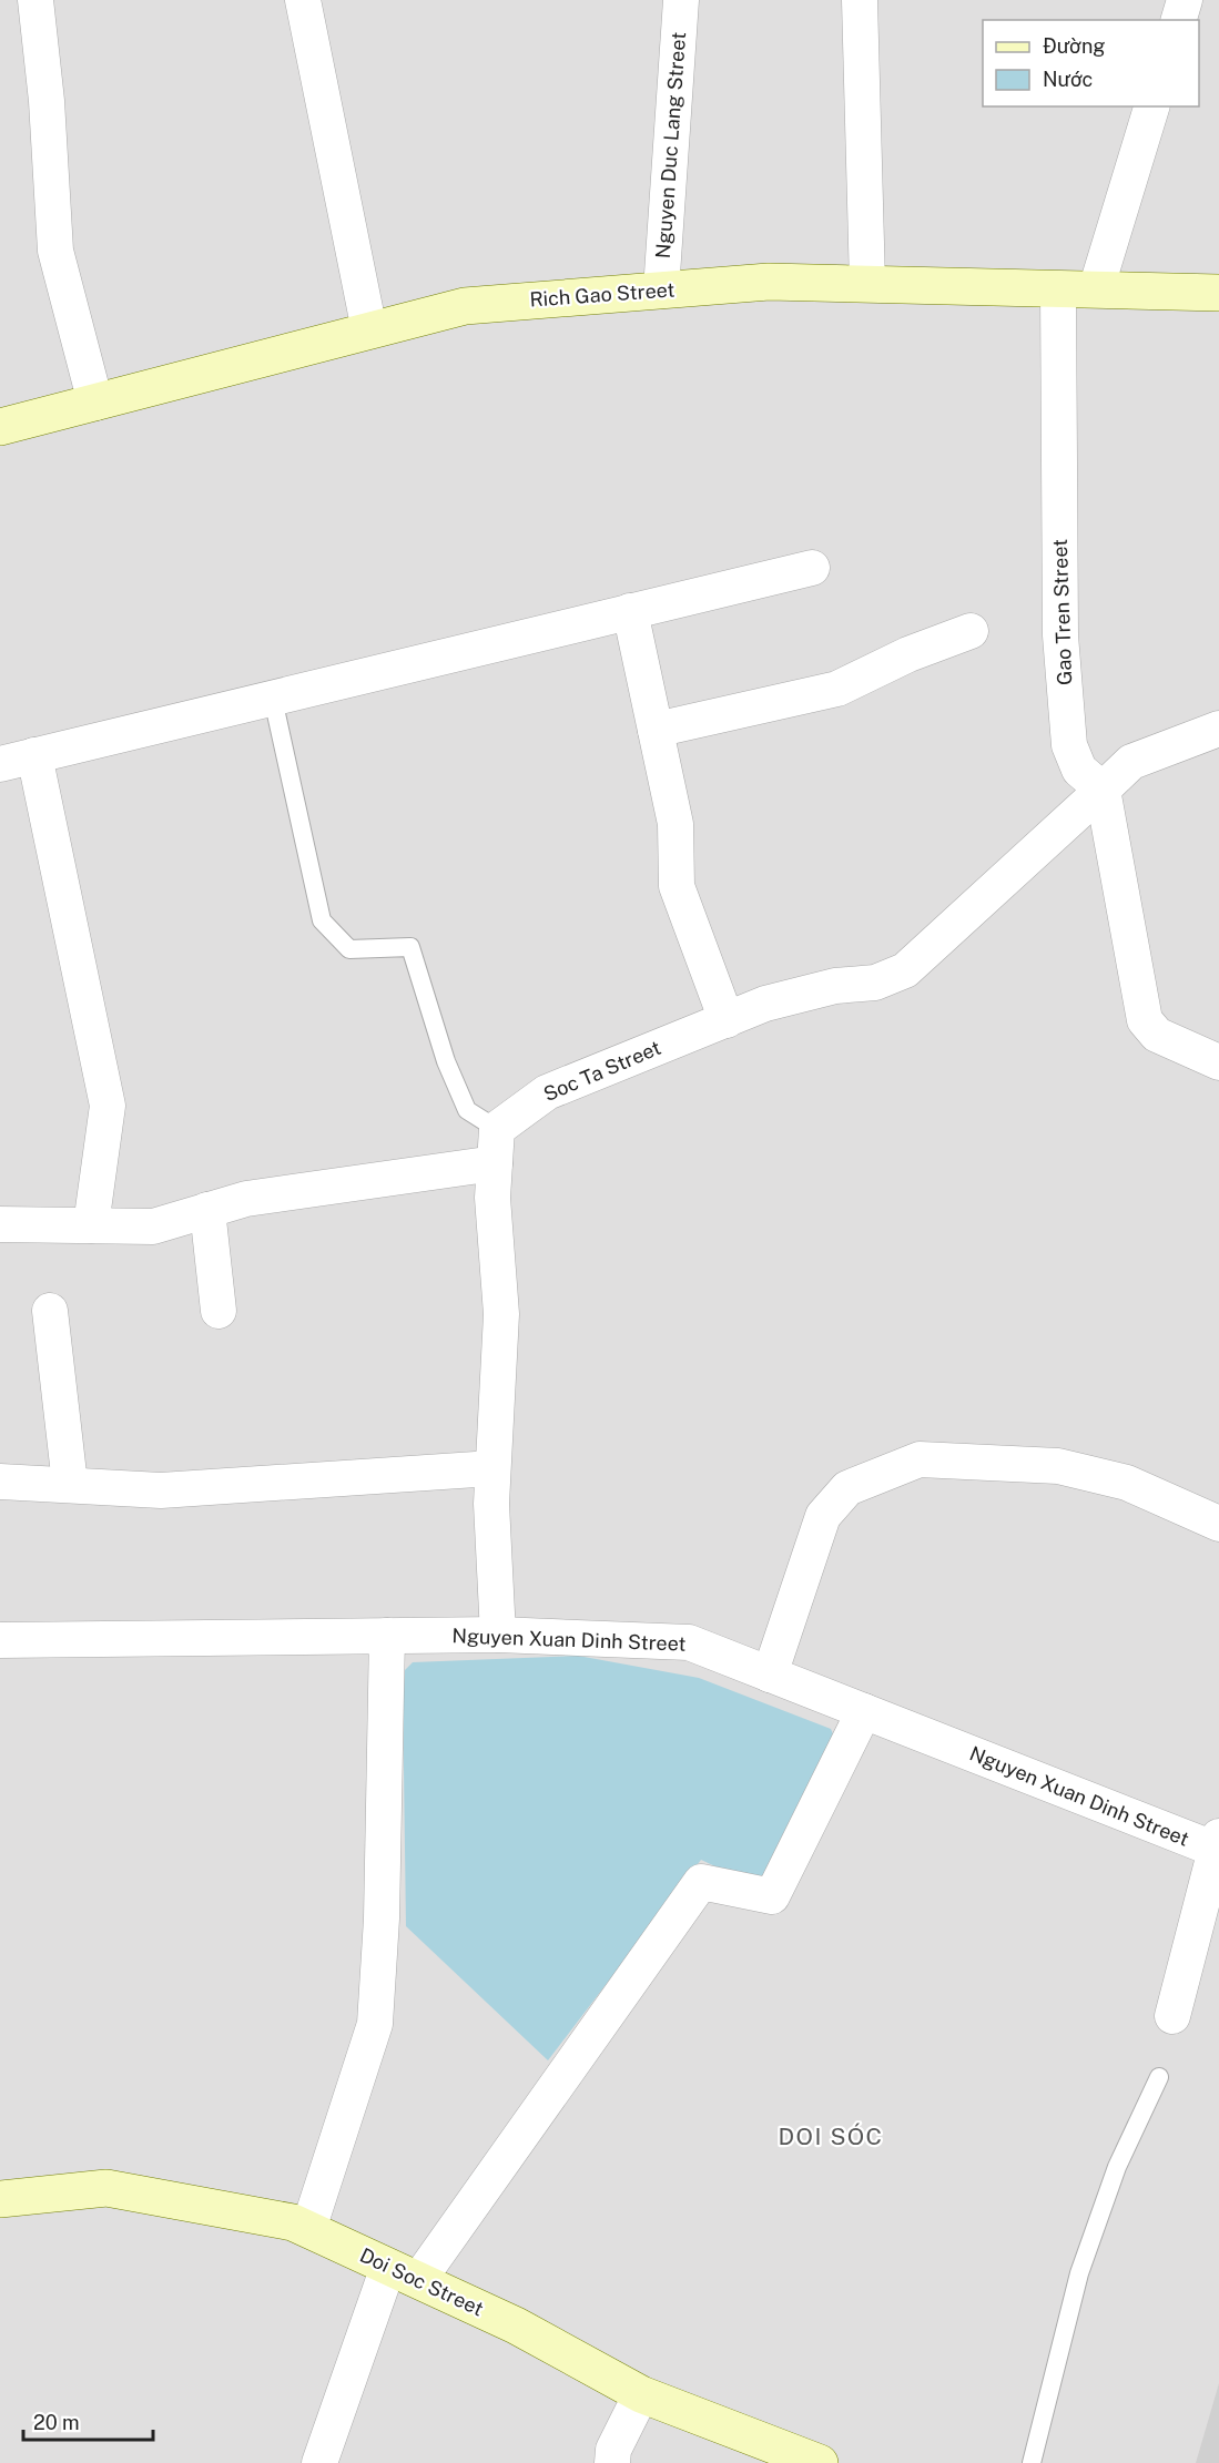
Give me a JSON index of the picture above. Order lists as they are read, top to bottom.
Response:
{
  "streets": {
    "street": [
      "Nguyen Duc Lang Street",
      "Rich Gao Street",
      "Gao Tren Street",
      "Soc Ta Street",
      "Nguyen Xuan Dinh Street",
      "Doi Soc Street"
    ]
  },
  "crossings": [
    ["Nguyen Duc Lang Street", "Rich Gao Street"],
    ["Rich Gao Street", "Gao Tren Street"],
    ["Gao Tren Street", "Soc Ta Street"]
  ],
  "districts": ["DOI SÓC"],
  "legend": ["Đường", "Nước"],
  "scale_bar": "20 m"
}
